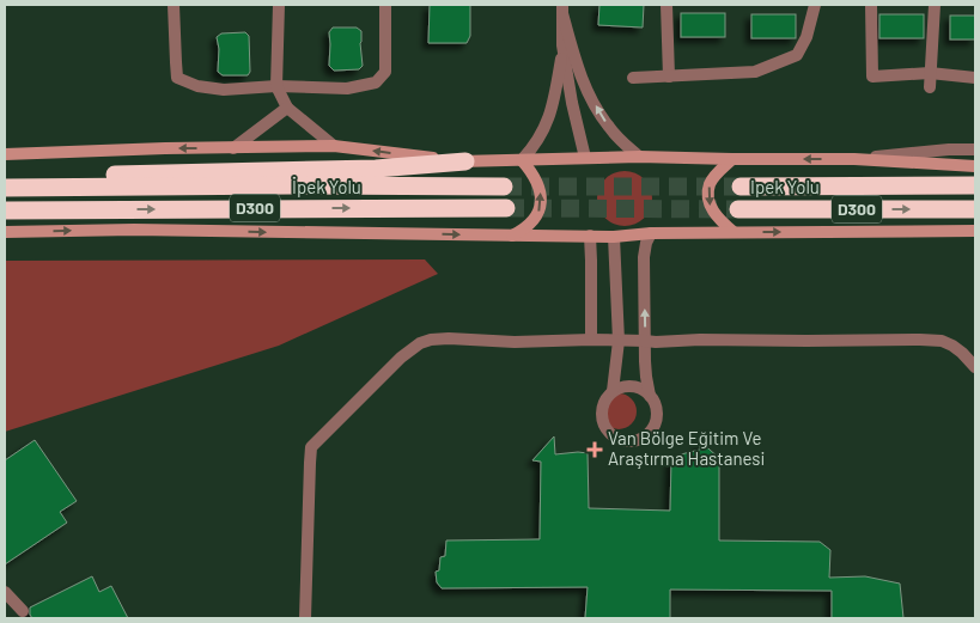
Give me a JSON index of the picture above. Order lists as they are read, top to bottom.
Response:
{
  "streets": {
    "highway": ["İpek Yolu", "Ipek Yolu", "D300"]
  },
  "places": {
    "health": ["Van Bölge Eğitim Ve Araştırma Hastanesi"]
  }
}
